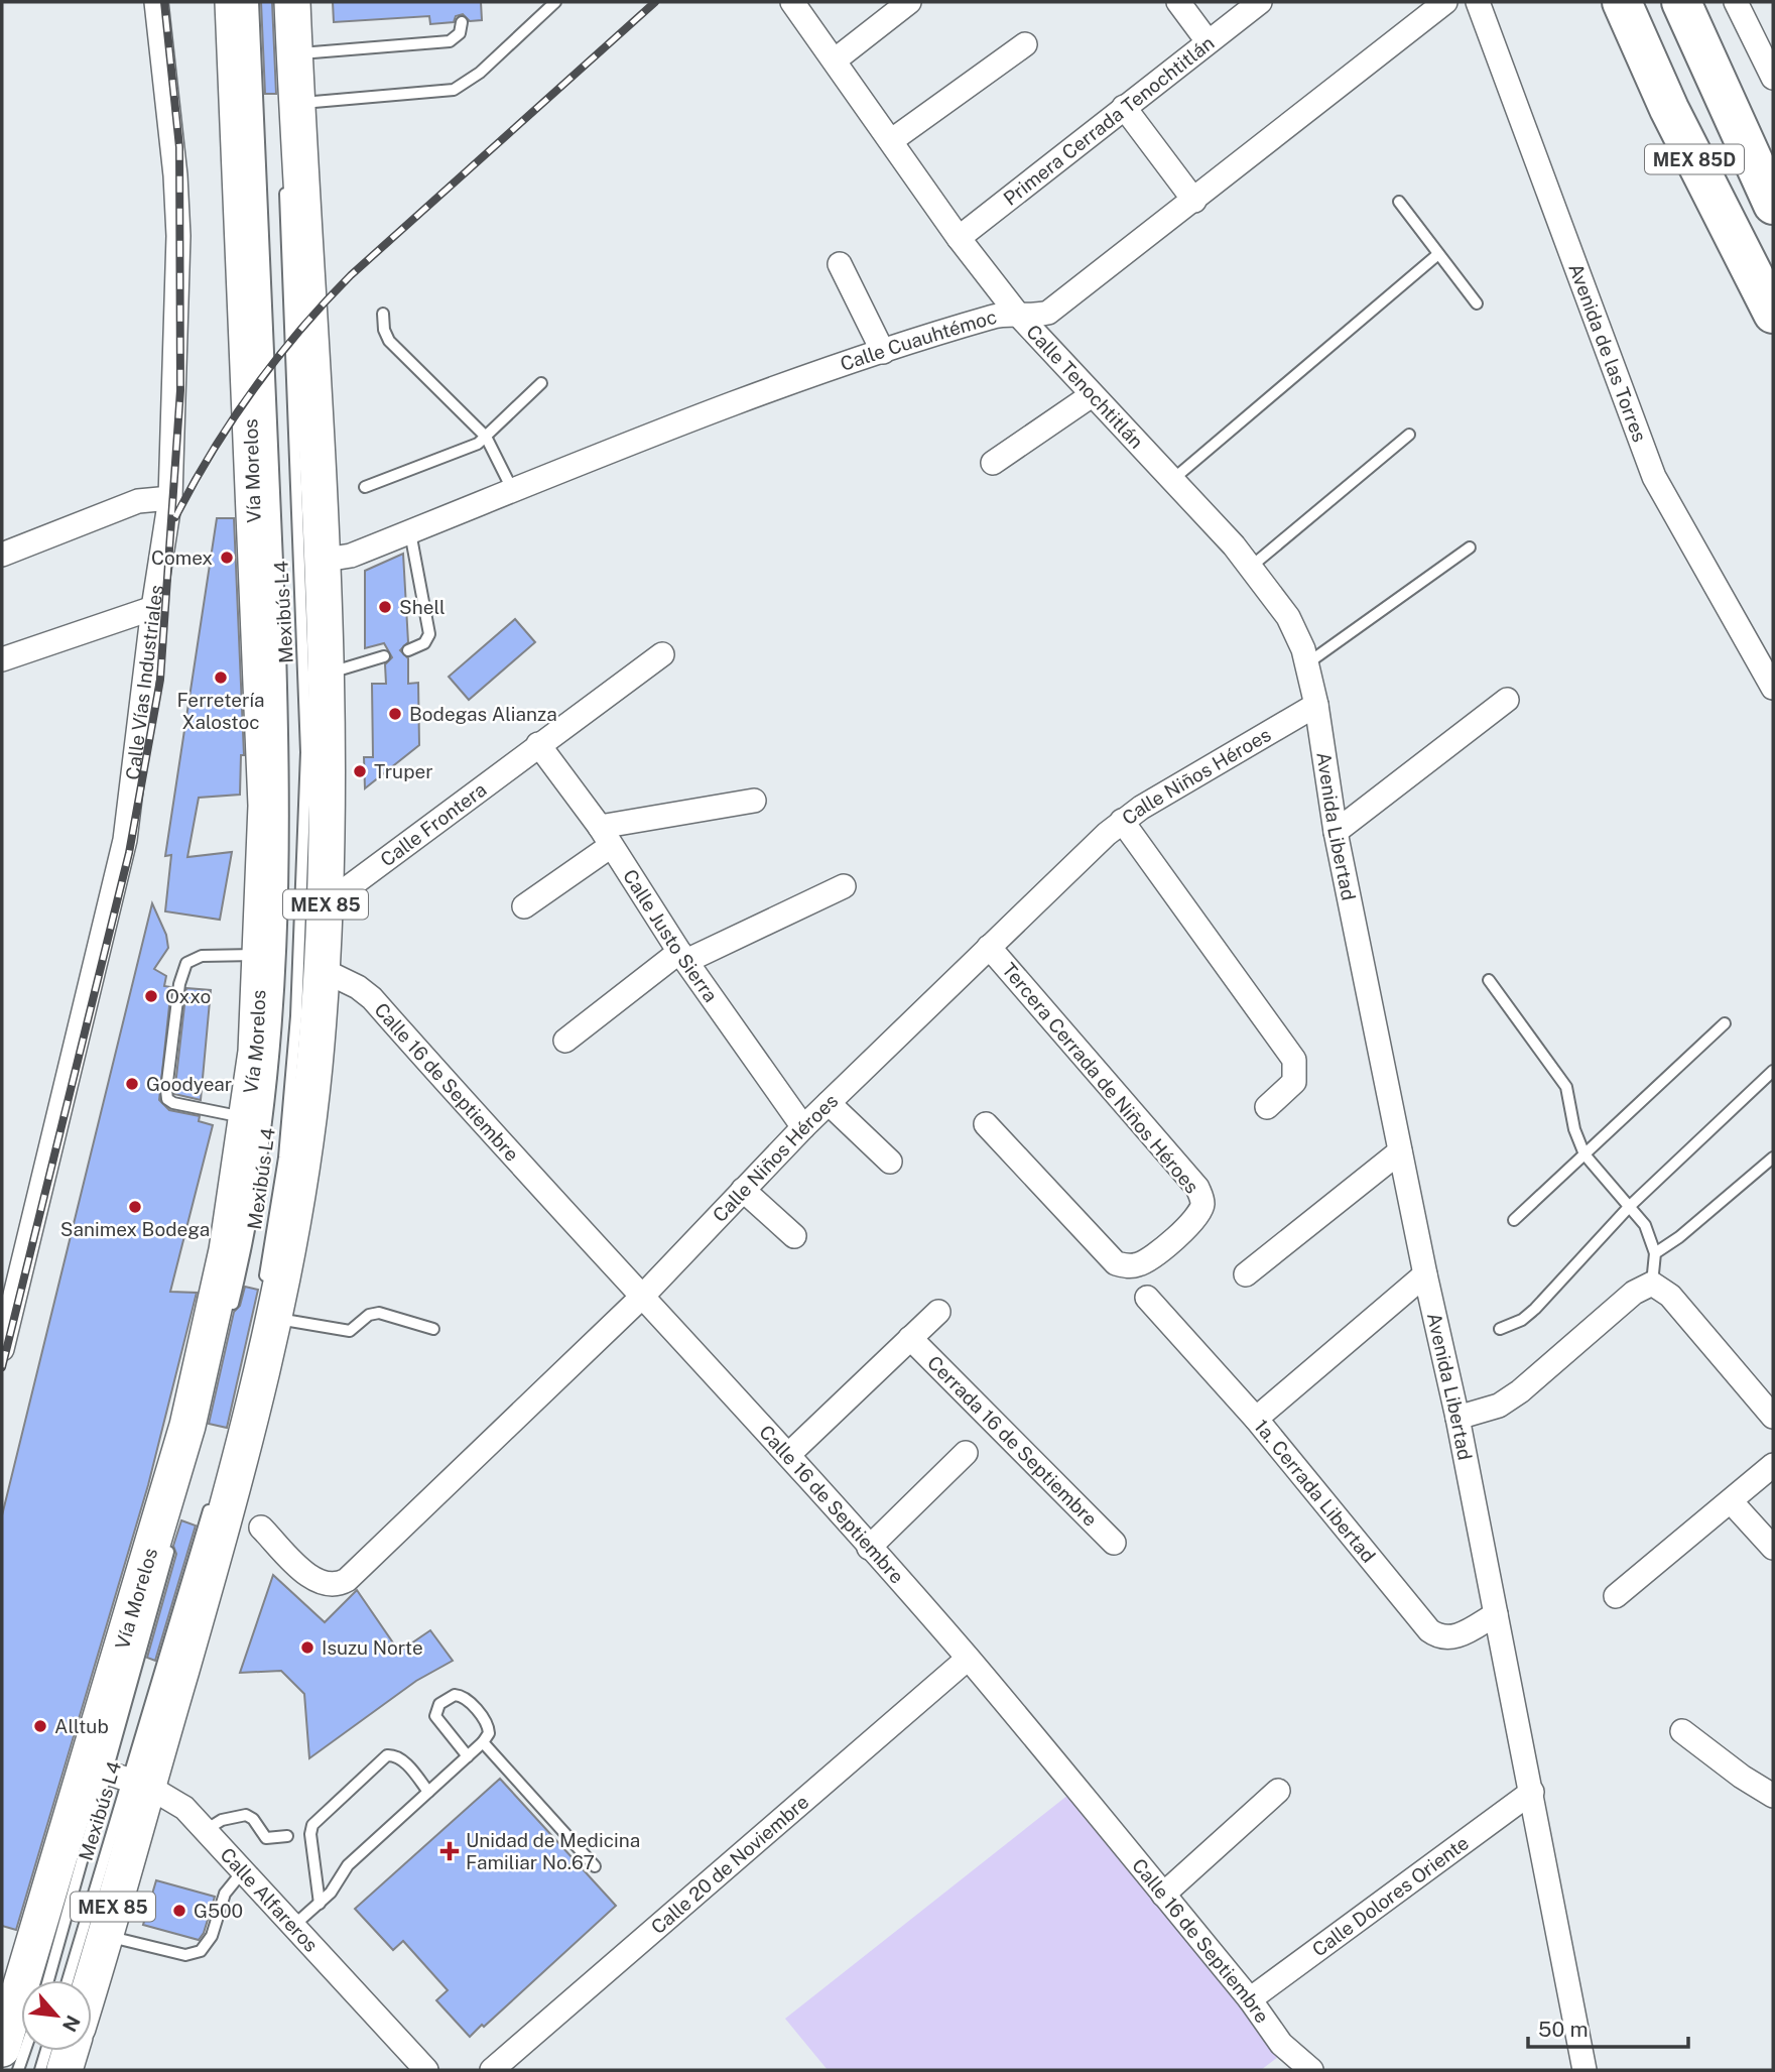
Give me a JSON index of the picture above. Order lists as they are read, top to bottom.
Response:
{
  "streets": {
    "highway": ["MEX 85D"],
    "main road": ["Vía Morelos", "MEX 85"],
    "street": [
      "Primera Cerrada Tenochtitlán",
      "Calle Cuauhtémoc",
      "Avenida de las Torres",
      "Calle Tenochtitlán",
      "Calle Vías Industriales",
      "Calle Niños Héroes",
      "Calle Frontera",
      "Avenida Libertad",
      "Calle Justo Sierra",
      "Tercera Cerrada de Niños Héroes",
      "Calle 16 de Septiembre",
      "Cerrada 16 de Septiembre",
      "1a. Cerrada Libertad",
      "Calle 20 de Noviembre",
      "Calle Dolores Oriente",
      "Calle Alfareros"
    ],
    "lane": ["Mexibús L4"]
  },
  "crossings": [
    ["Primera Cerrada Tenochtitlán", "Calle Tenochtitlán"],
    ["Calle Cuauhtémoc", "Calle Tenochtitlán"],
    ["Calle Cuauhtémoc", "Vía Morelos"],
    ["Calle Tenochtitlán", "Calle Niños Héroes"],
    ["Calle Tenochtitlán", "Avenida Libertad"],
    ["Vía Morelos", "Mexibús L4"],
    ["Vía Morelos", "Calle Frontera"],
    ["Vía Morelos", "Calle 16 de Septiembre"],
    ["Vía Morelos", "Calle Alfareros"],
    ["Mexibús L4", "Calle Alfareros"],
    ["Calle Niños Héroes", "Avenida Libertad"],
    ["Calle Niños Héroes", "Calle Justo Sierra"],
    ["Calle Niños Héroes", "Tercera Cerrada de Niños Héroes"],
    ["Calle Niños Héroes", "Calle 16 de Septiembre"],
    ["Calle Frontera", "Calle Justo Sierra"],
    ["Avenida Libertad", "1a. Cerrada Libertad"],
    ["Avenida Libertad", "Calle Dolores Oriente"],
    ["Calle 16 de Septiembre", "Cerrada 16 de Septiembre"],
    ["Calle 16 de Septiembre", "Calle 20 de Noviembre"],
    ["Calle 16 de Septiembre", "Calle Dolores Oriente"]
  ],
  "places": {
    "other": [
      "Comex",
      "Shell",
      "Ferretería Xalostoc",
      "Bodegas Alianza",
      "Truper",
      "Oxxo",
      "Goodyear",
      "Sanimex Bodega",
      "Isuzu Norte",
      "Alltub",
      "G500"
    ],
    "health": ["Unidad de Medicina Familiar No.67"]
  },
  "scale_bar": "50 m",
  "north": "bottom right"
}
